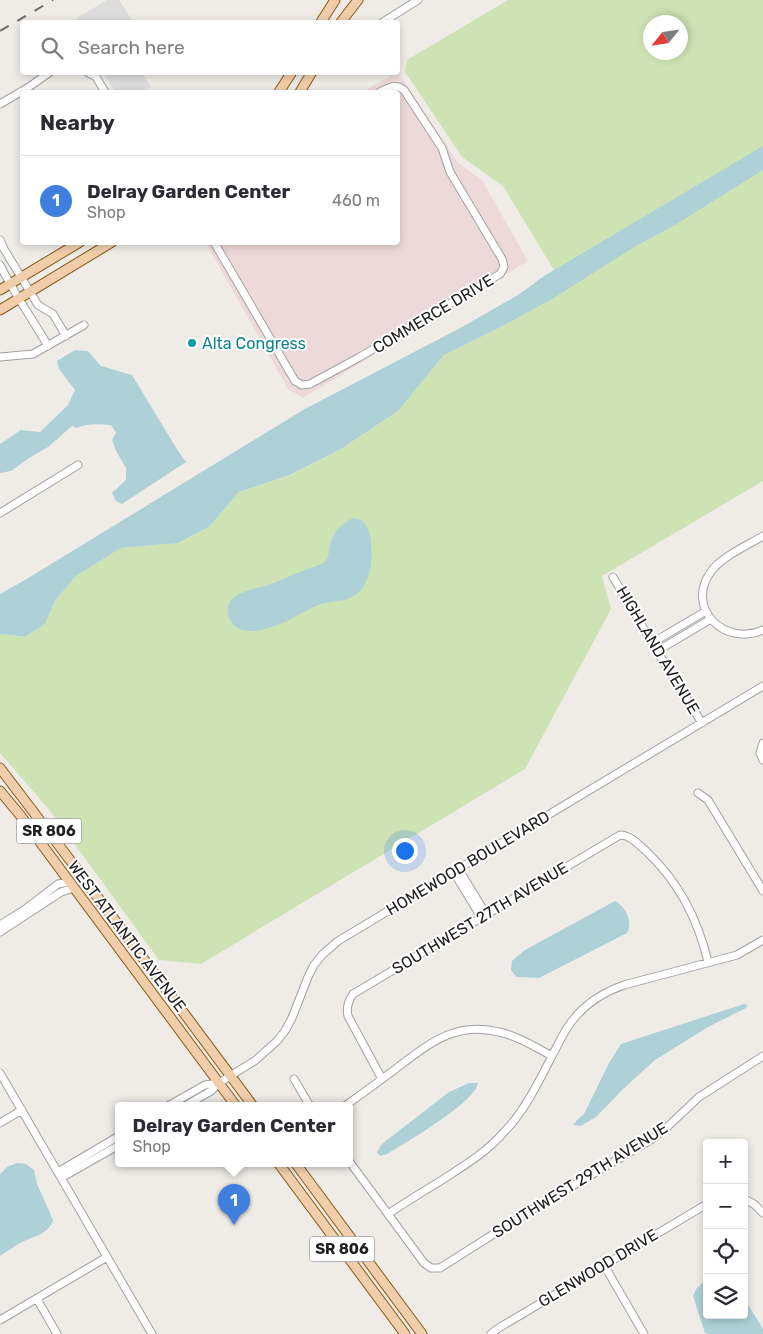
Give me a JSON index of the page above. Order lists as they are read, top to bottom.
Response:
{
  "streets": {
    "main road": ["SR 806", "WEST ATLANTIC AVENUE"],
    "street": [
      "COMMERCE DRIVE",
      "HIGHLAND AVENUE",
      "HOMEWOOD BOULEVARD",
      "SOUTHWEST 27TH AVENUE",
      "SOUTHWEST 29TH AVENUE",
      "GLENWOOD DRIVE"
    ]
  },
  "crossings": [
    ["HIGHLAND AVENUE", "HOMEWOOD BOULEVARD"],
    ["HOMEWOOD BOULEVARD", "WEST ATLANTIC AVENUE"]
  ],
  "places": ["Alta Congress"],
  "north": "bottom left",
  "page": {
    "search": "Search here",
    "heading": "Nearby",
    "list": [
      {
        "mark": "1",
        "name": "Delray Garden Center",
        "note": "Shop",
        "value": "460 m"
      }
    ],
    "popup": ["Delray Garden Center", "Shop"],
    "map_buttons": ["+", "−"],
    "pins": "1"
  }
}
